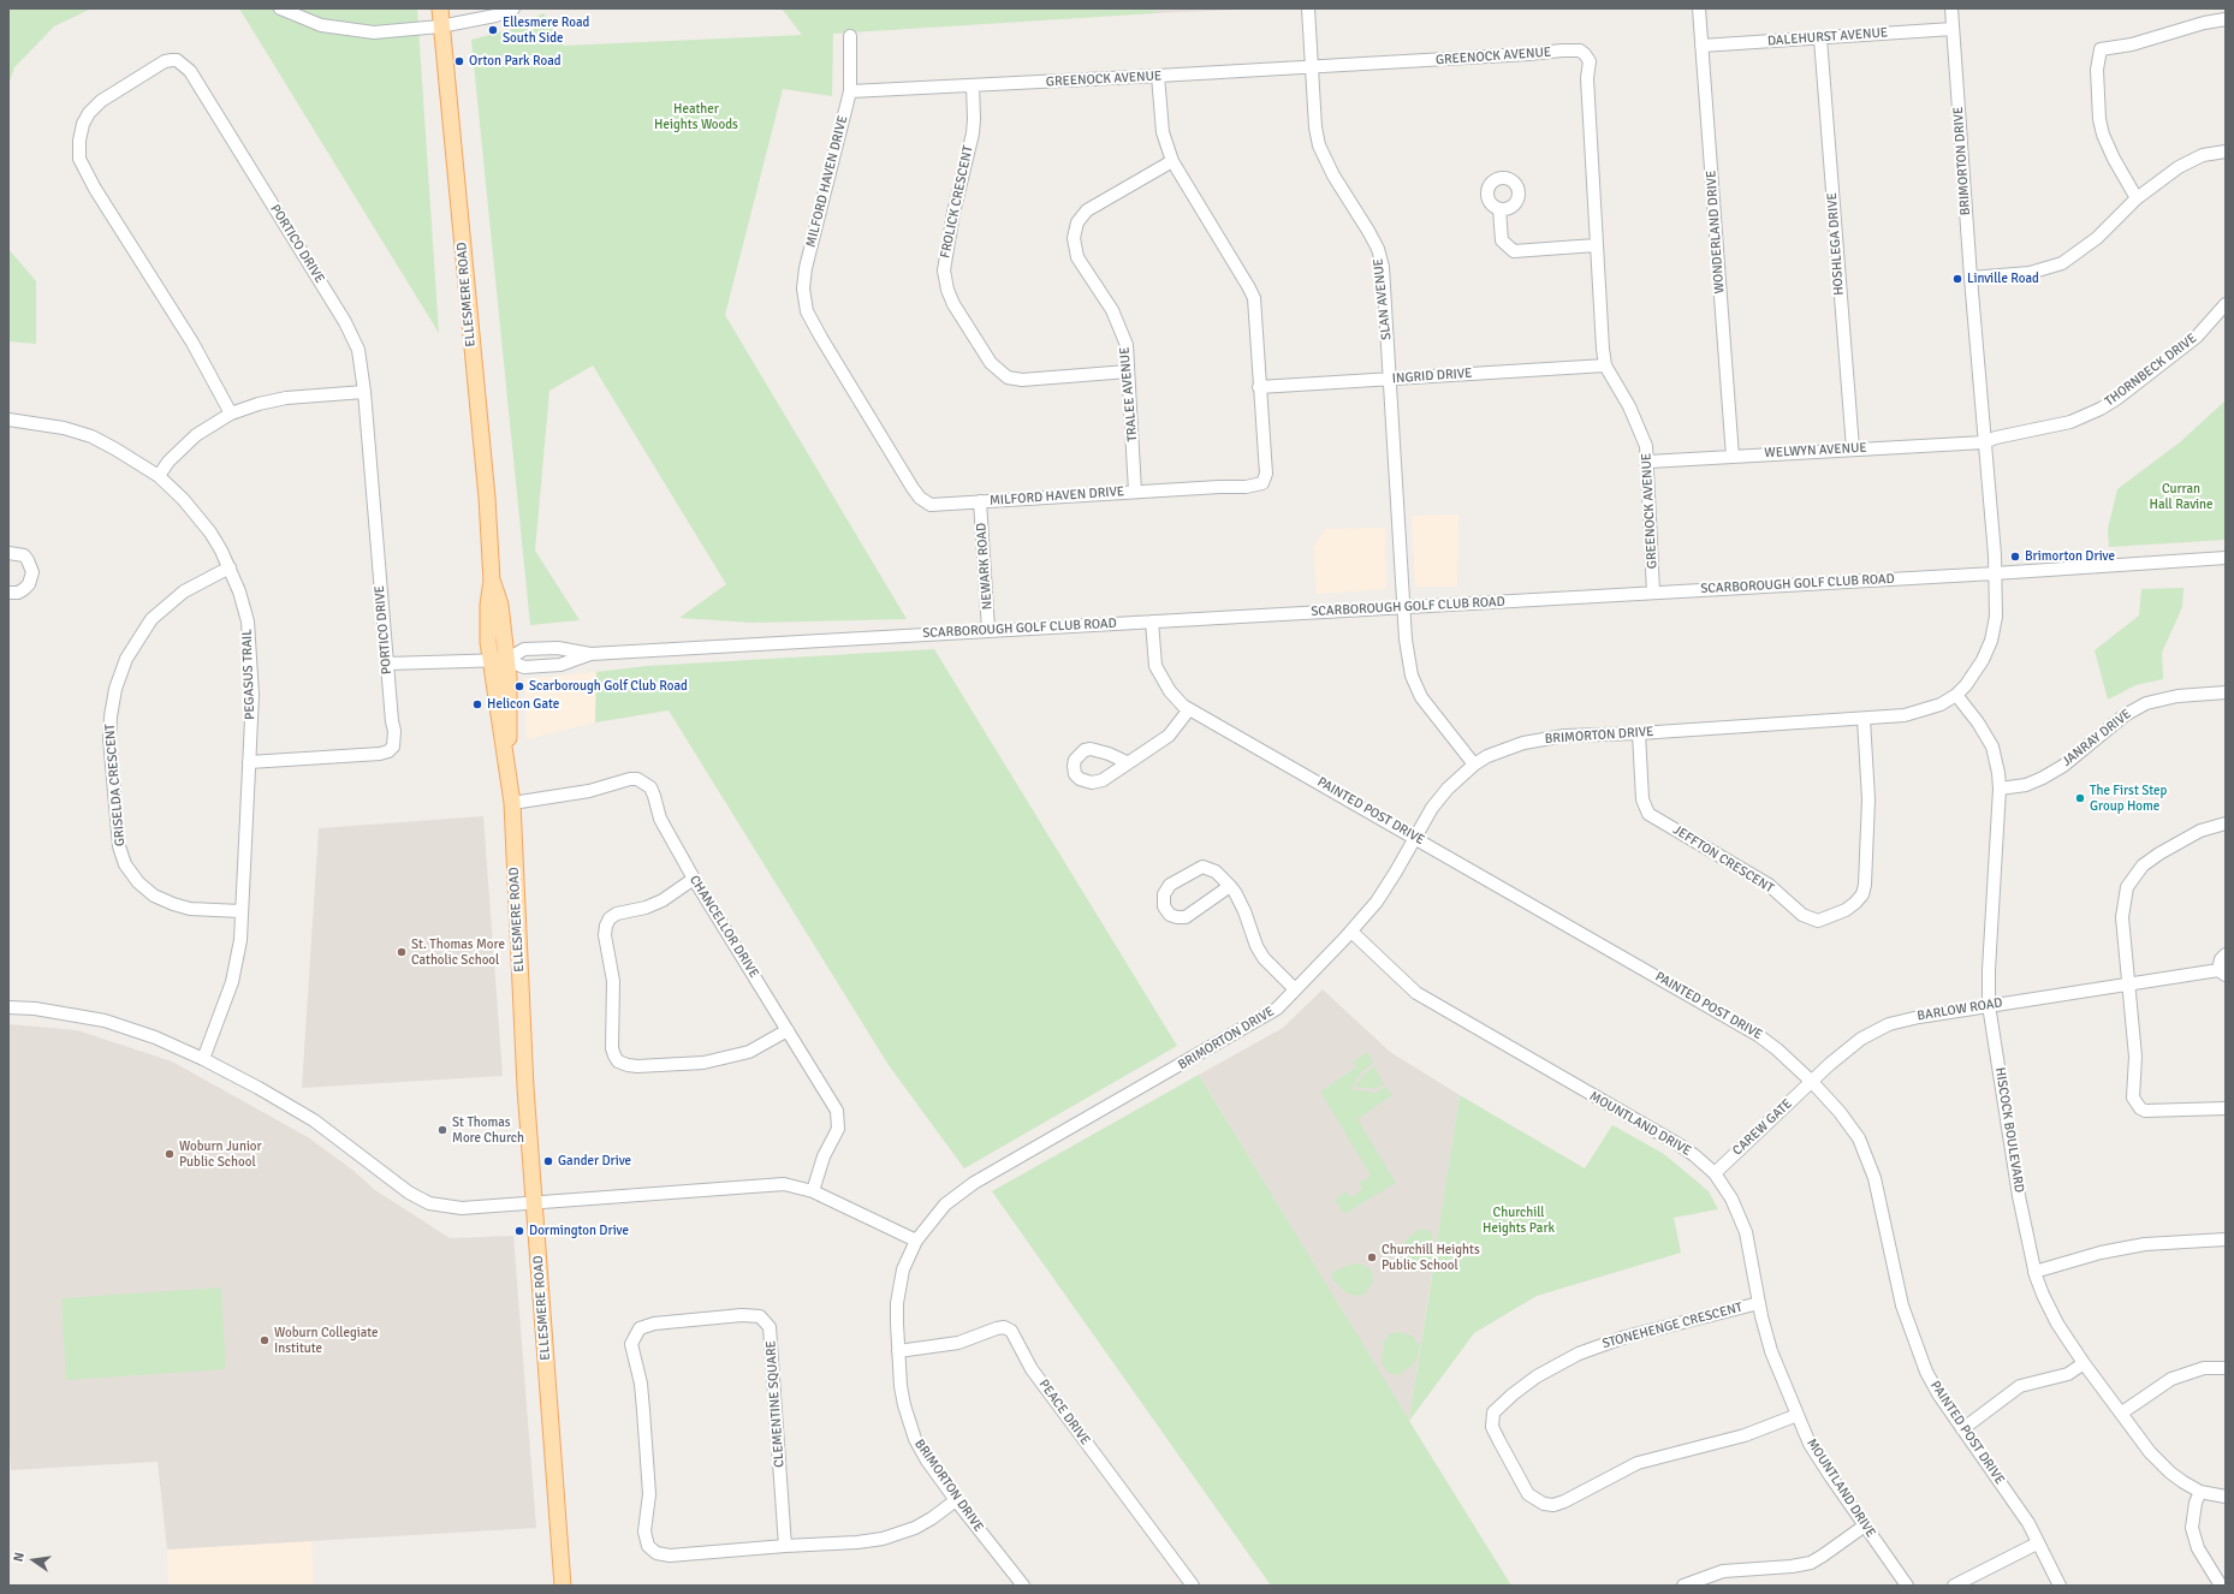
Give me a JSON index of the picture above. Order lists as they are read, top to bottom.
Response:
{
  "streets": {
    "main road": ["ELLESMERE ROAD"],
    "street": [
      "DALEHURST AVENUE",
      "GREENOCK AVENUE",
      "BRIMORTON DRIVE",
      "MILFORD HAVEN DRIVE",
      "FROLICK CRESCENT",
      "WONDERLAND DRIVE",
      "PORTICO DRIVE",
      "HOSHLEGA DRIVE",
      "SLAN AVENUE",
      "THORNBECK DRIVE",
      "INGRID DRIVE",
      "TRALEE AVENUE",
      "WELWYN AVENUE",
      "NEWARK ROAD",
      "SCARBOROUGH GOLF CLUB ROAD",
      "PEGASUS TRAIL",
      "JANRAY DRIVE",
      "GRISELDA CRESCENT",
      "PAINTED POST DRIVE",
      "JEFFTON CRESCENT",
      "CHANCELLOR DRIVE",
      "BARLOW ROAD",
      "MOUNTLAND DRIVE",
      "CAREW GATE",
      "HISCOCK BOULEVARD",
      "STONEHENGE CRESCENT",
      "CLEMENTINE SQUARE",
      "PEACE DRIVE"
    ]
  },
  "crossings": [
    ["DALEHURST AVENUE", "BRIMORTON DRIVE"],
    ["DALEHURST AVENUE", "WONDERLAND DRIVE"],
    ["DALEHURST AVENUE", "HOSHLEGA DRIVE"],
    ["GREENOCK AVENUE", "MILFORD HAVEN DRIVE"],
    ["GREENOCK AVENUE", "FROLICK CRESCENT"],
    ["GREENOCK AVENUE", "SLAN AVENUE"],
    ["GREENOCK AVENUE", "INGRID DRIVE"],
    ["GREENOCK AVENUE", "WELWYN AVENUE"],
    ["GREENOCK AVENUE", "SCARBOROUGH GOLF CLUB ROAD"],
    ["BRIMORTON DRIVE", "SLAN AVENUE"],
    ["BRIMORTON DRIVE", "THORNBECK DRIVE"],
    ["BRIMORTON DRIVE", "WELWYN AVENUE"],
    ["BRIMORTON DRIVE", "SCARBOROUGH GOLF CLUB ROAD"],
    ["BRIMORTON DRIVE", "PAINTED POST DRIVE"],
    ["BRIMORTON DRIVE", "JEFFTON CRESCENT"],
    ["BRIMORTON DRIVE", "MOUNTLAND DRIVE"],
    ["BRIMORTON DRIVE", "HISCOCK BOULEVARD"],
    ["BRIMORTON DRIVE", "CLEMENTINE SQUARE"],
    ["BRIMORTON DRIVE", "PEACE DRIVE"],
    ["MILFORD HAVEN DRIVE", "INGRID DRIVE"],
    ["MILFORD HAVEN DRIVE", "TRALEE AVENUE"],
    ["MILFORD HAVEN DRIVE", "NEWARK ROAD"],
    ["FROLICK CRESCENT", "TRALEE AVENUE"],
    ["WONDERLAND DRIVE", "WELWYN AVENUE"],
    ["PORTICO DRIVE", "PEGASUS TRAIL"],
    ["HOSHLEGA DRIVE", "WELWYN AVENUE"],
    ["ELLESMERE ROAD", "SCARBOROUGH GOLF CLUB ROAD"],
    ["ELLESMERE ROAD", "CHANCELLOR DRIVE"],
    ["SLAN AVENUE", "INGRID DRIVE"],
    ["SLAN AVENUE", "SCARBOROUGH GOLF CLUB ROAD"],
    ["THORNBECK DRIVE", "WELWYN AVENUE"],
    ["NEWARK ROAD", "SCARBOROUGH GOLF CLUB ROAD"],
    ["SCARBOROUGH GOLF CLUB ROAD", "PAINTED POST DRIVE"],
    ["PEGASUS TRAIL", "GRISELDA CRESCENT"],
    ["JANRAY DRIVE", "HISCOCK BOULEVARD"],
    ["PAINTED POST DRIVE", "BARLOW ROAD"],
    ["PAINTED POST DRIVE", "CAREW GATE"],
    ["BARLOW ROAD", "CAREW GATE"],
    ["BARLOW ROAD", "HISCOCK BOULEVARD"],
    ["MOUNTLAND DRIVE", "CAREW GATE"],
    ["MOUNTLAND DRIVE", "STONEHENGE CRESCENT"]
  ],
  "parks": ["Heather Heights Woods", "Curran Hall Ravine", "Churchill Heights Park"],
  "places": [
    "Ellesmere Road South Side",
    "Orton Park Road",
    "Linville Road",
    "Brimorton Drive",
    "Scarborough Golf Club Road",
    "Helicon Gate",
    "The First Step Group Home",
    "St. Thomas More Catholic School",
    "St Thomas More Church",
    "Woburn Junior Public School",
    "Gander Drive",
    "Dormington Drive",
    "Churchill Heights Public School",
    "Woburn Collegiate Institute"
  ],
  "north": "left"
}
